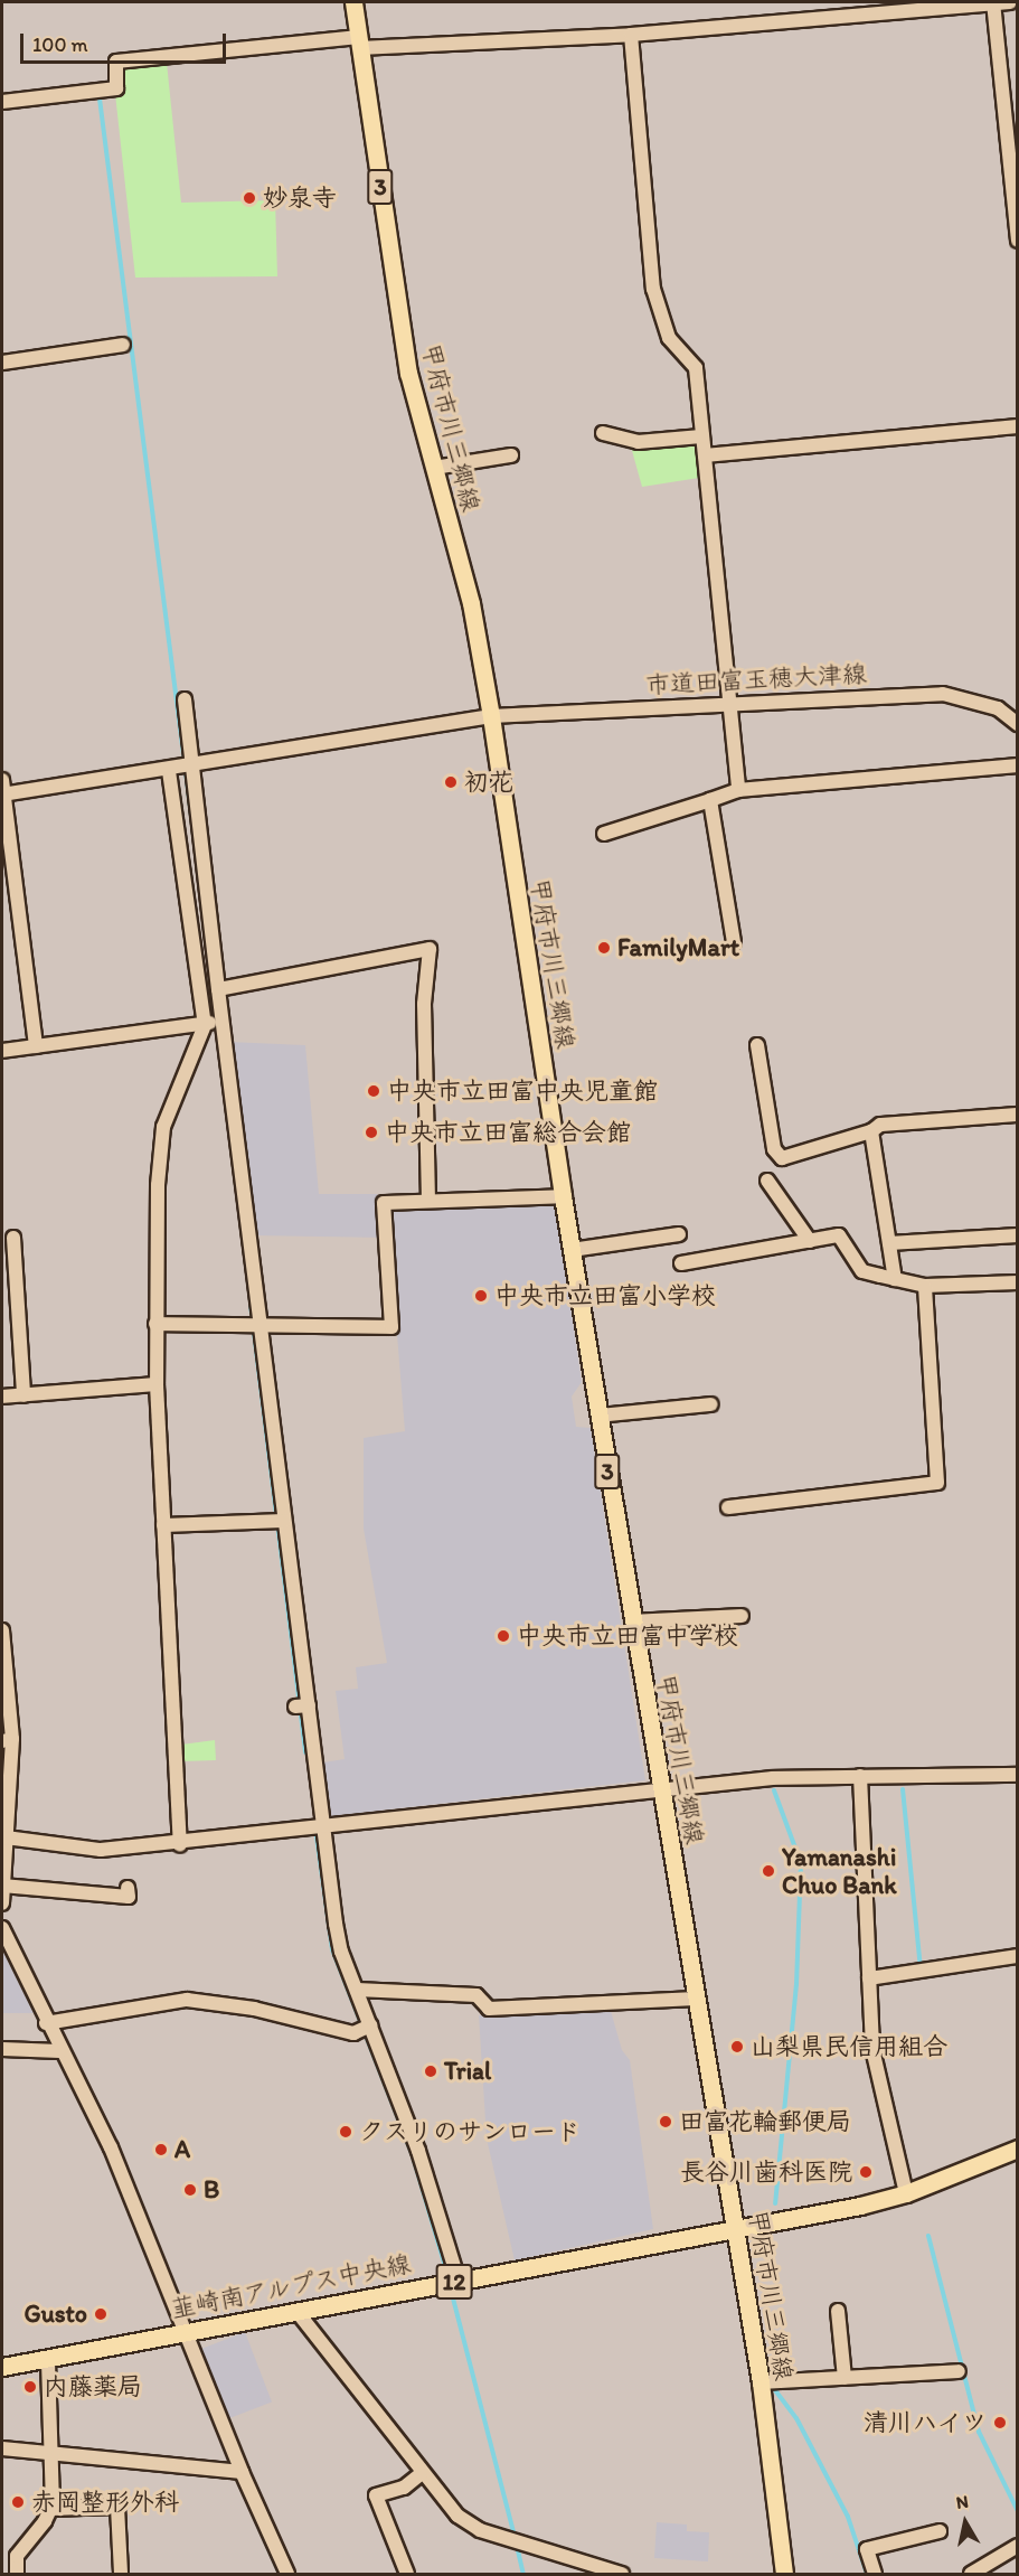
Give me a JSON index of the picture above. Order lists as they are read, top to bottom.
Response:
{
  "streets": {
    "main road": [
      "3",
      "甲府市川三郷線",
      "12",
      "韮崎南アルプス中央線"
    ],
    "street": ["市道田富玉穂大津線"]
  },
  "crossings": [
    ["甲府市川三郷線", "市道田富玉穂大津線"],
    ["甲府市川三郷線", "韮崎南アルプス中央線"]
  ],
  "places": [
    "妙泉寺",
    "初花",
    "FamilyMart",
    "中央市立田富中央児童館",
    "中央市立田富総合会館",
    "中央市立田富小学校",
    "中央市立田富中学校",
    "Yamanashi Chuo Bank",
    "山梨県民信用組合",
    "Trial",
    "田富花輪郵便局",
    "クスリのサンロード",
    "A",
    "長谷川歯科医院",
    "B",
    "Gusto",
    "内藤薬局",
    "清川ハイツ",
    "赤岡整形外科"
  ],
  "scale_bar": "100 m",
  "north": "top"
}
